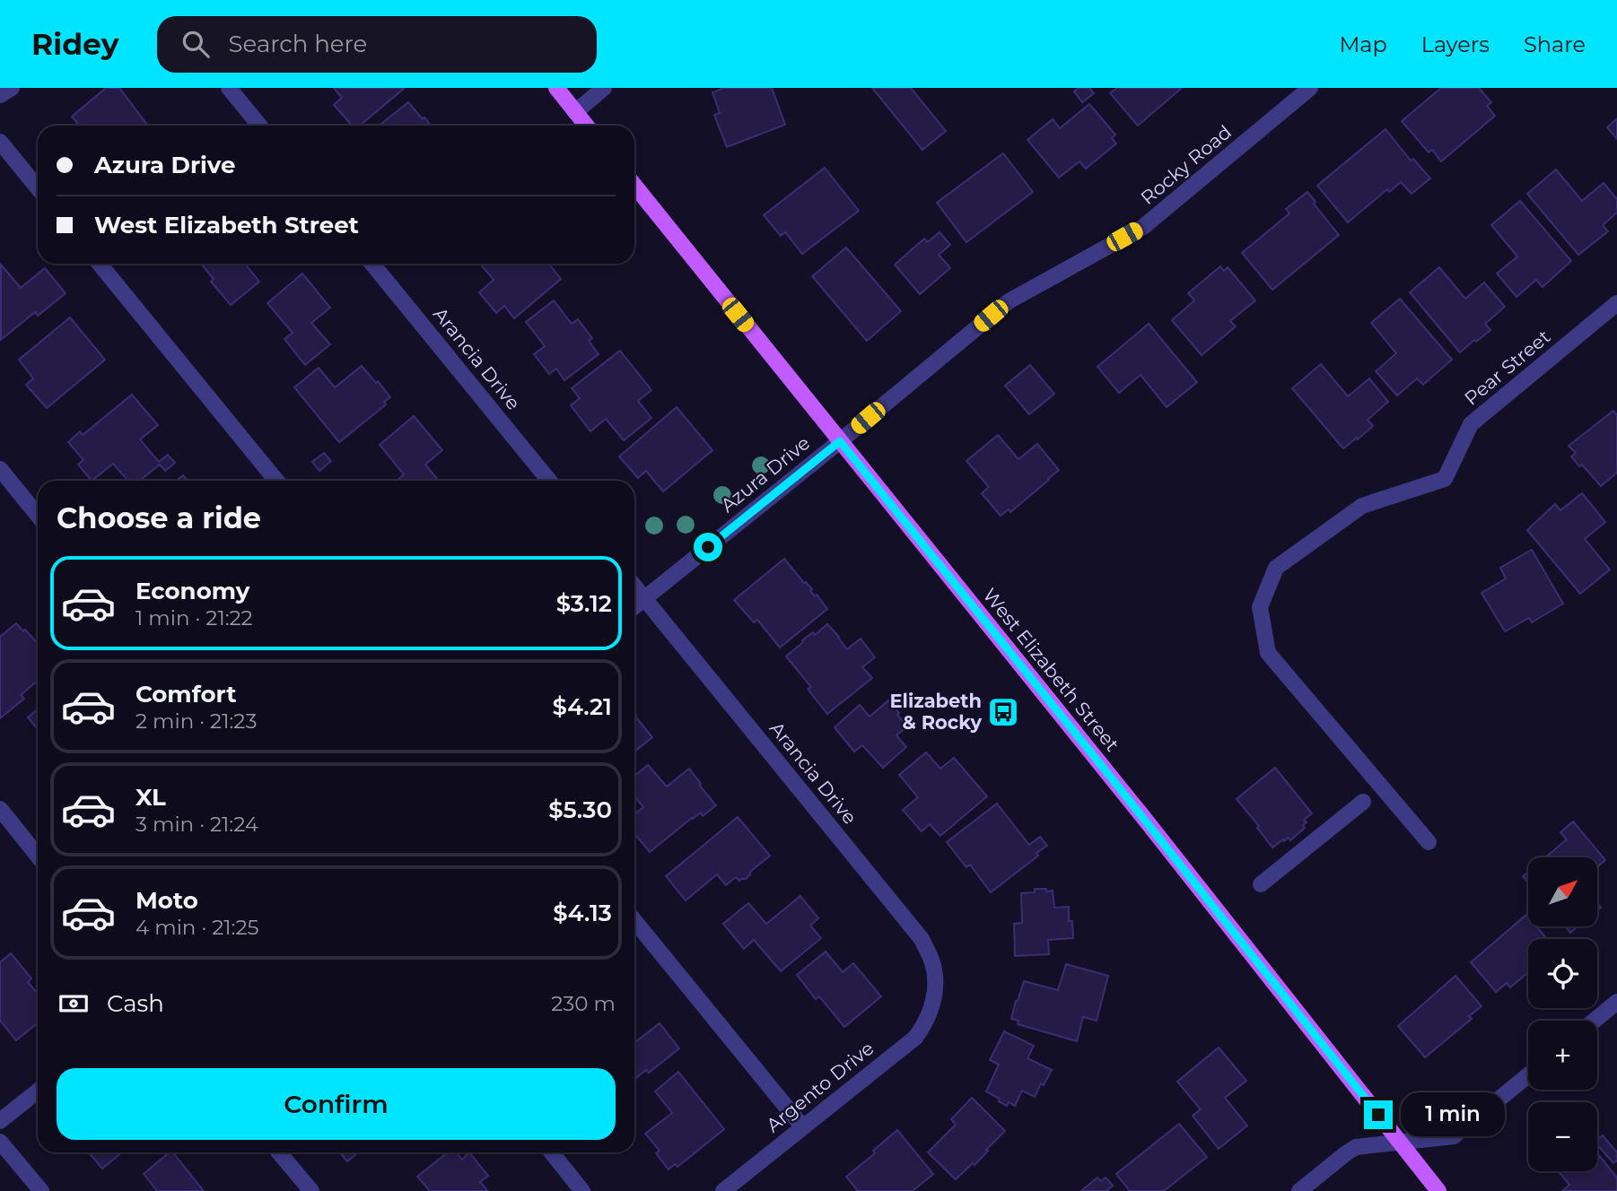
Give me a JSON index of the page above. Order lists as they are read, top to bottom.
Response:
{
  "streets": {
    "main road": ["West Elizabeth Street"],
    "street": [
      "Rocky Road",
      "Arancia Drive",
      "Pear Street",
      "Azura Drive",
      "Argento Drive"
    ]
  },
  "crossings": [
    ["Rocky Road", "Azura Drive"],
    ["Rocky Road", "West Elizabeth Street"],
    ["Arancia Drive", "Azura Drive"],
    ["Arancia Drive", "Argento Drive"],
    ["Azura Drive", "West Elizabeth Street"]
  ],
  "places": {
    "bus stop": ["Elizabeth & Rocky"]
  },
  "north": "top right",
  "page": {
    "header": "Ridey",
    "search": "Search here",
    "nav": ["Map", "Layers", "Share"],
    "banner": ["Azura Drive", "West Elizabeth Street"],
    "heading": "Choose a ride",
    "list": [
      {
        "name": "Economy",
        "note": "1 min · 21:22",
        "value": "$3.12"
      },
      {
        "name": "Comfort",
        "note": "2 min · 21:23",
        "value": "$4.21"
      },
      {
        "name": "XL",
        "note": "3 min · 21:24",
        "value": "$5.30"
      },
      {
        "name": "Moto",
        "note": "4 min · 21:25",
        "value": "$4.13"
      }
    ],
    "map_buttons": ["+", "−"],
    "pay": ["Cash", "230 m"],
    "buttons": "Confirm",
    "bubble": "1 min"
  }
}
